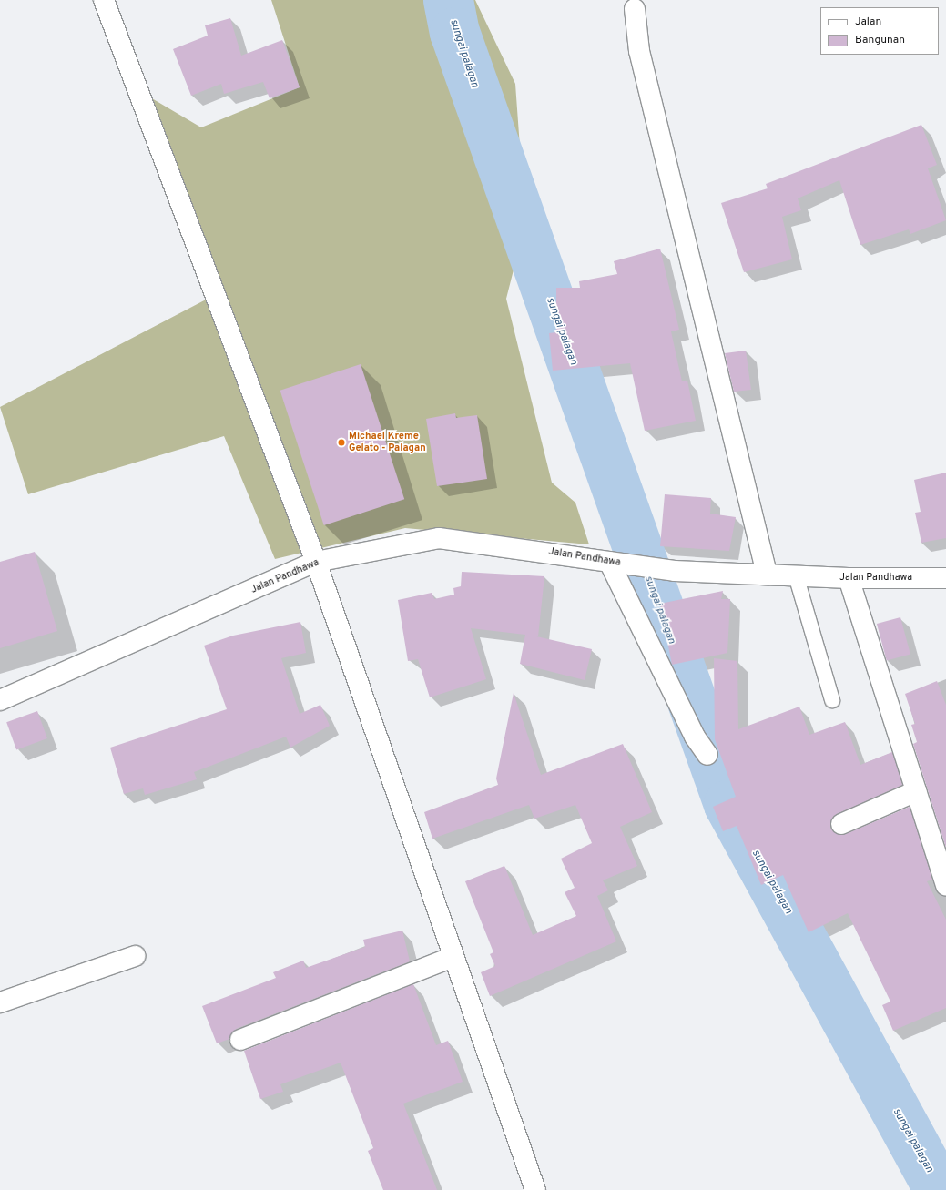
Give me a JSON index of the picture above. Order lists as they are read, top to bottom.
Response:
{
  "streets": {
    "street": ["Jalan Pandhawa"]
  },
  "water": ["sungai palagan"],
  "places": ["Michael Kreme Gelato - Palagan"],
  "legend": ["Jalan", "Bangunan"]
}
